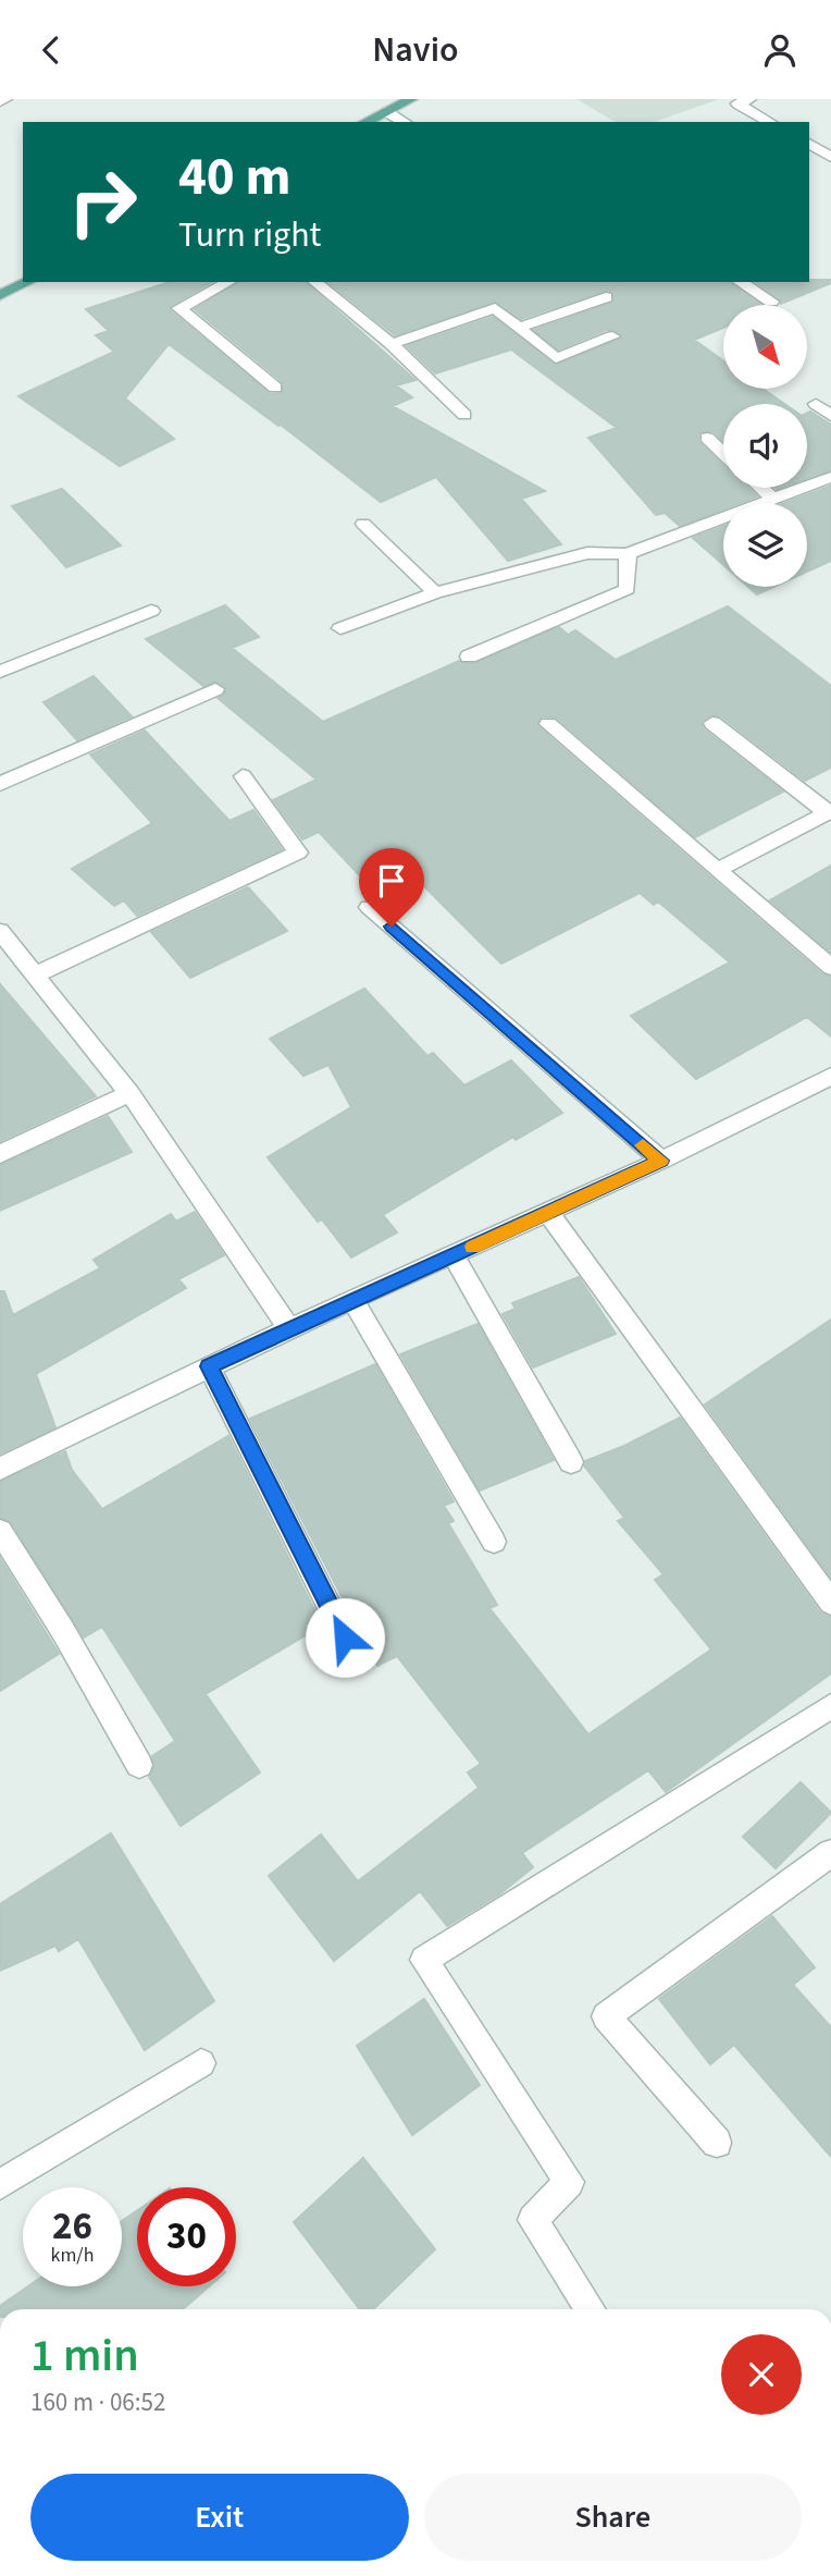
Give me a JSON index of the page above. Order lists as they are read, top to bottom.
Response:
{
  "north": "bottom right",
  "page": {
    "header": "Navio",
    "turn": ["40 m", "Turn right"],
    "speed": "26 km/h",
    "limit": "30",
    "heading": ["1 min", "160 m · 06:52"],
    "buttons": ["Exit", "Share"]
  }
}
